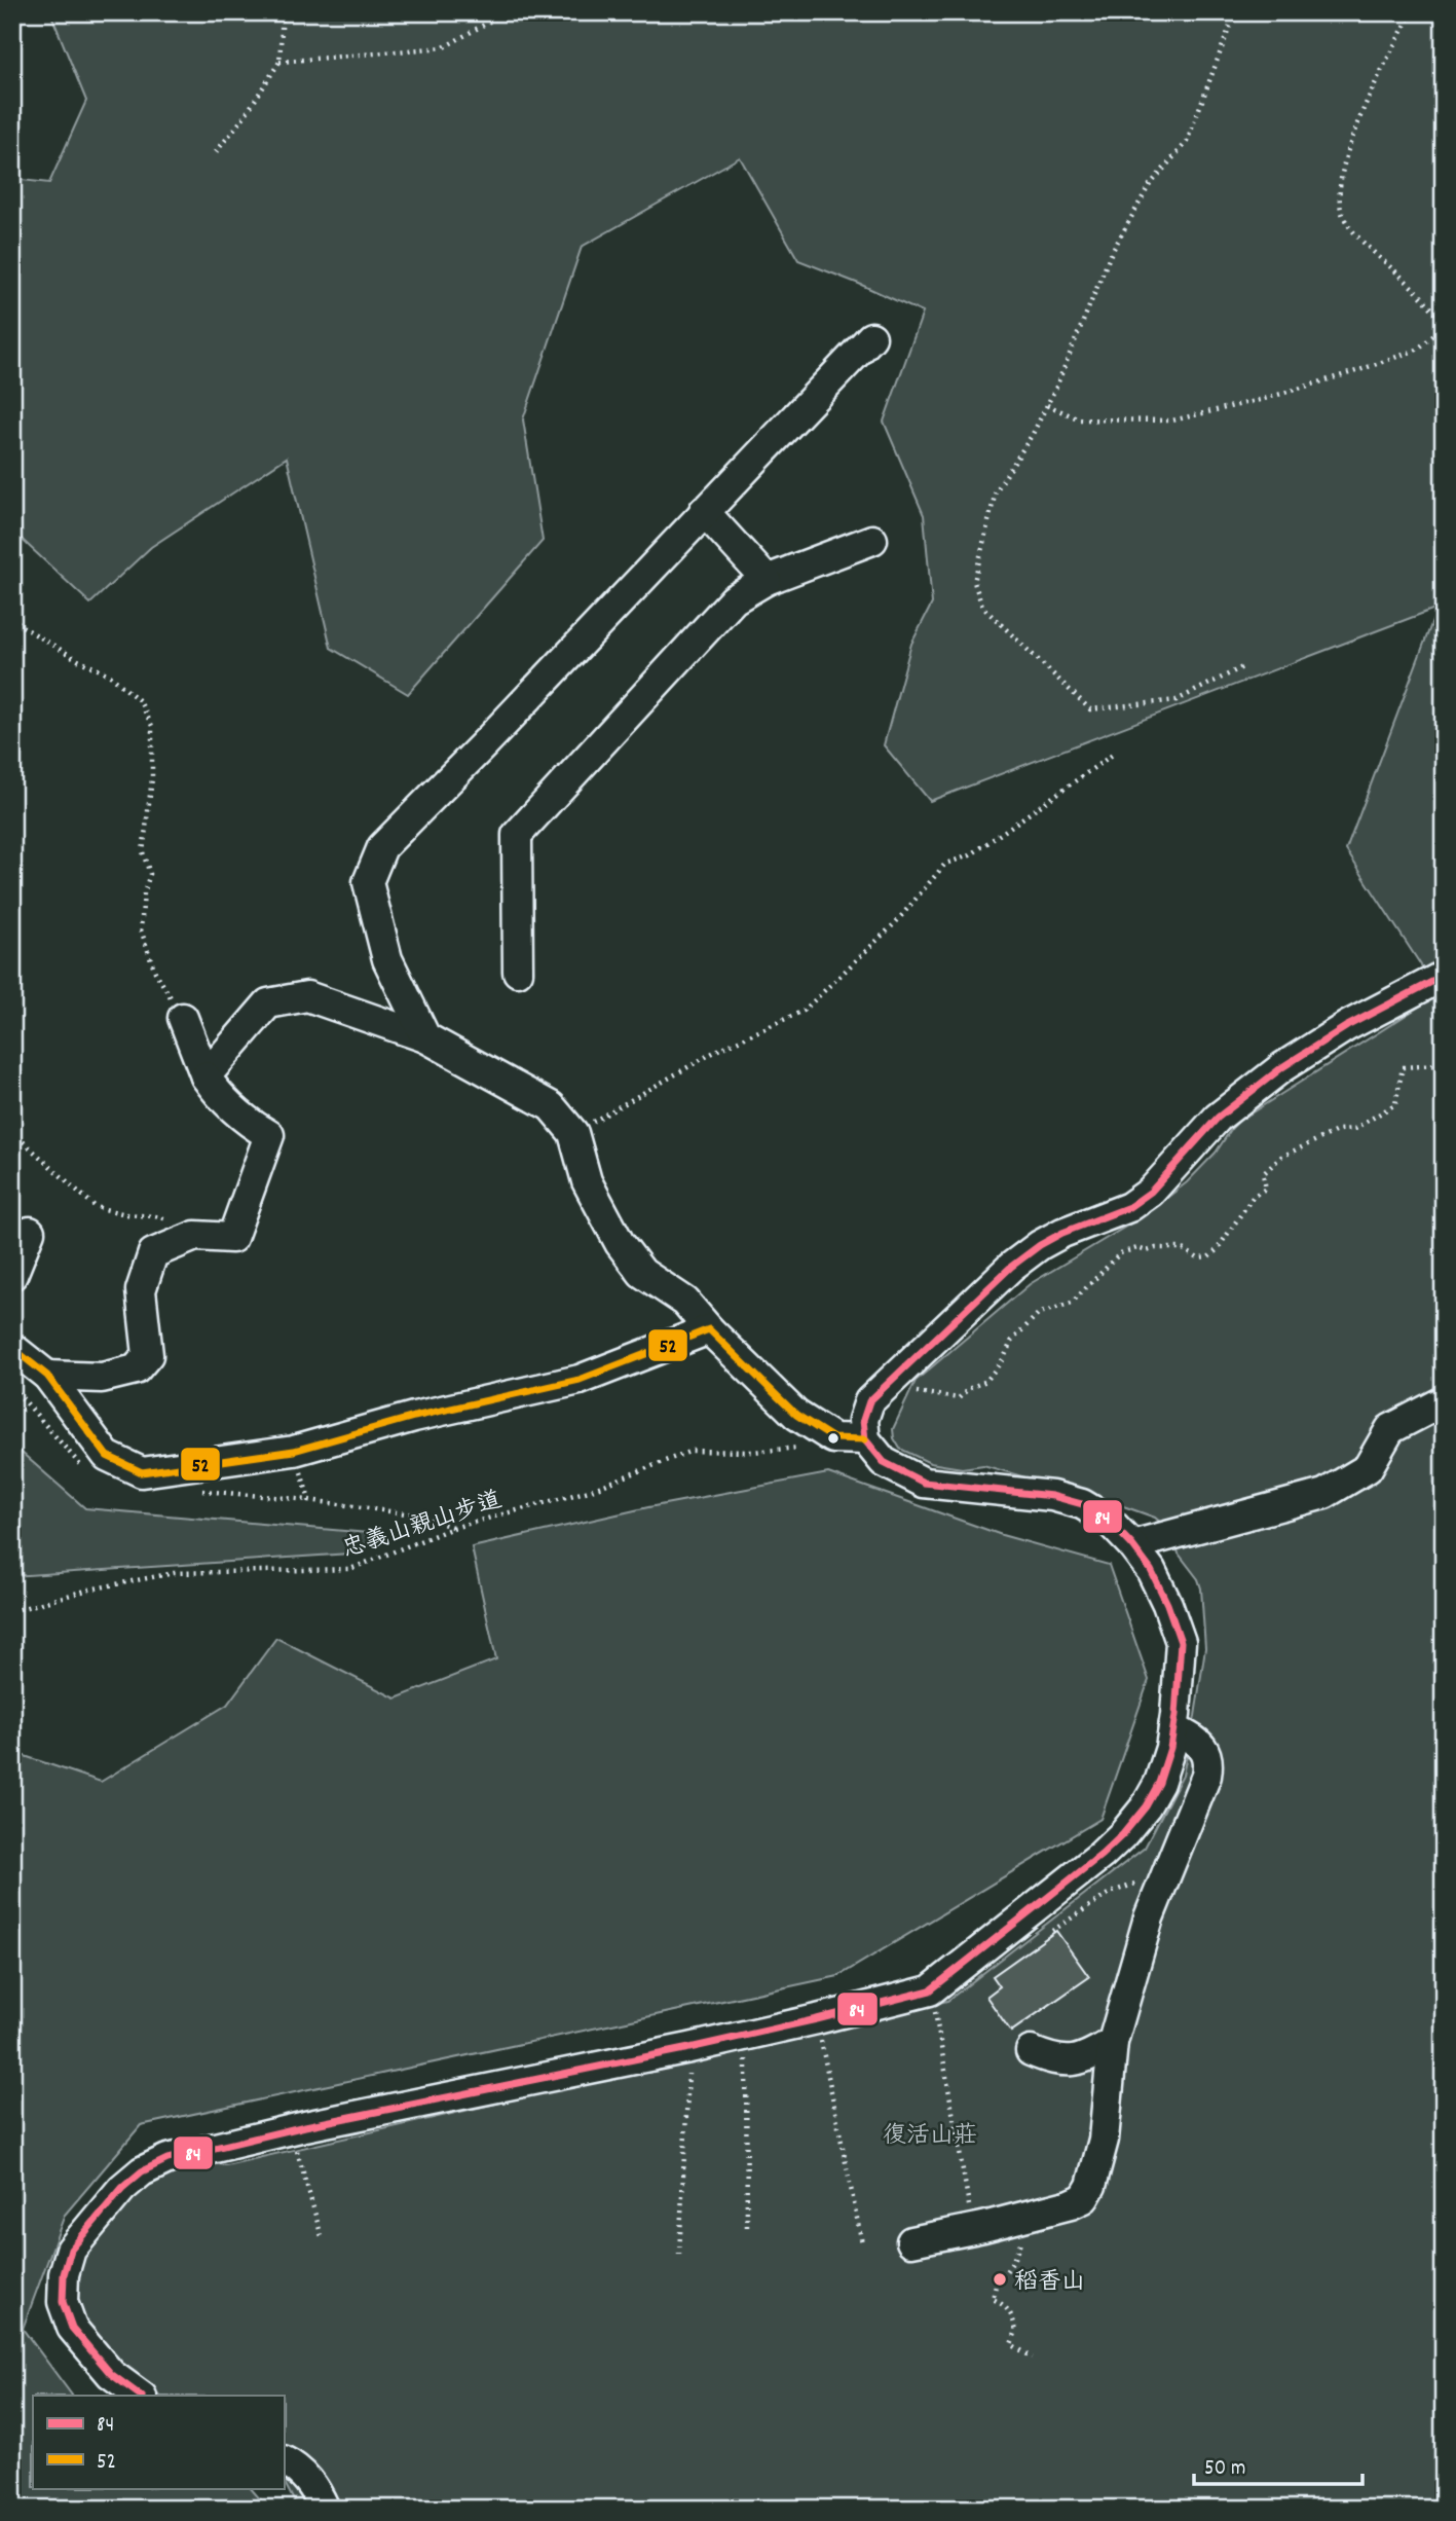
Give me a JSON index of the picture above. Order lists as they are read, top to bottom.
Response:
{
  "streets": {
    "path": ["忠義山親山步道"]
  },
  "parks": ["復活山莊"],
  "places": ["稻香山"],
  "lines": ["transit line 84", "transit line 52"],
  "legend": ["84", "52"],
  "scale_bar": "50 m"
}
